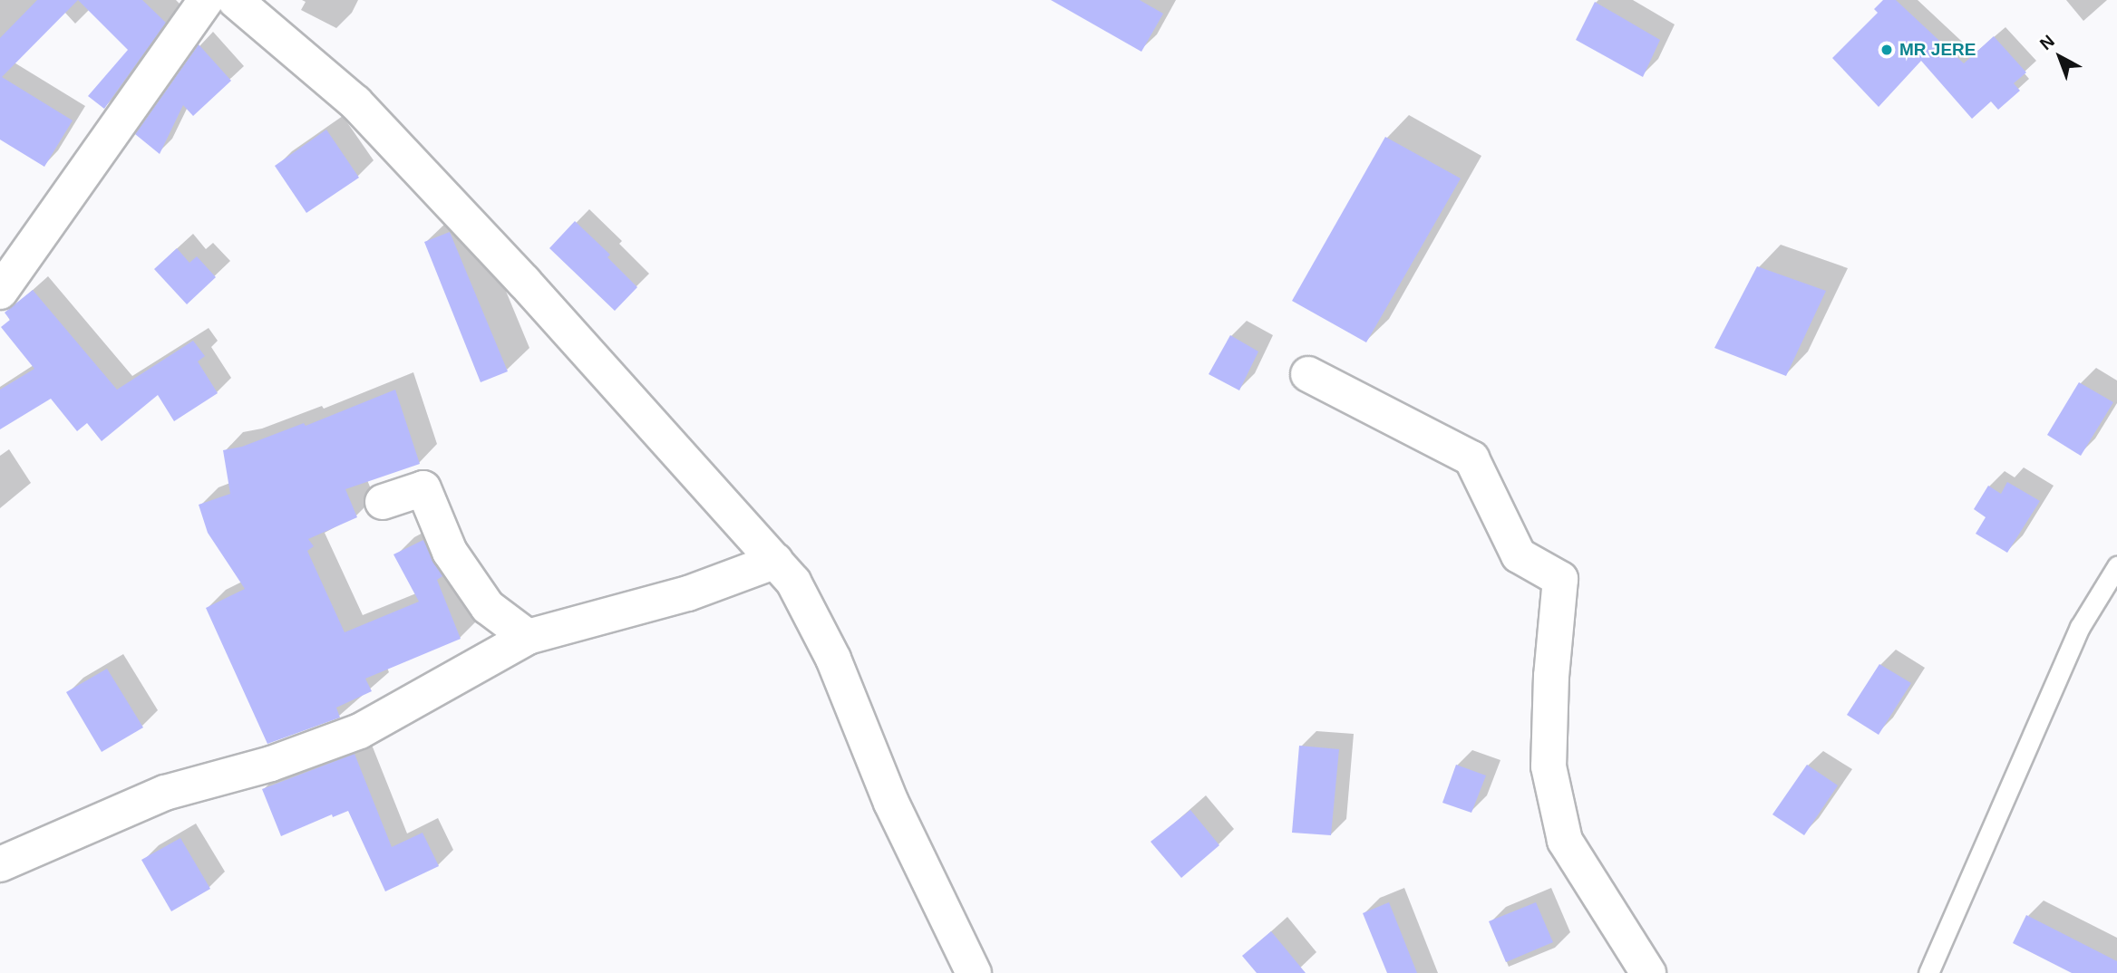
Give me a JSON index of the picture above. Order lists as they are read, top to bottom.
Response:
{
  "places": ["MR JERE"],
  "north": "top left"
}
